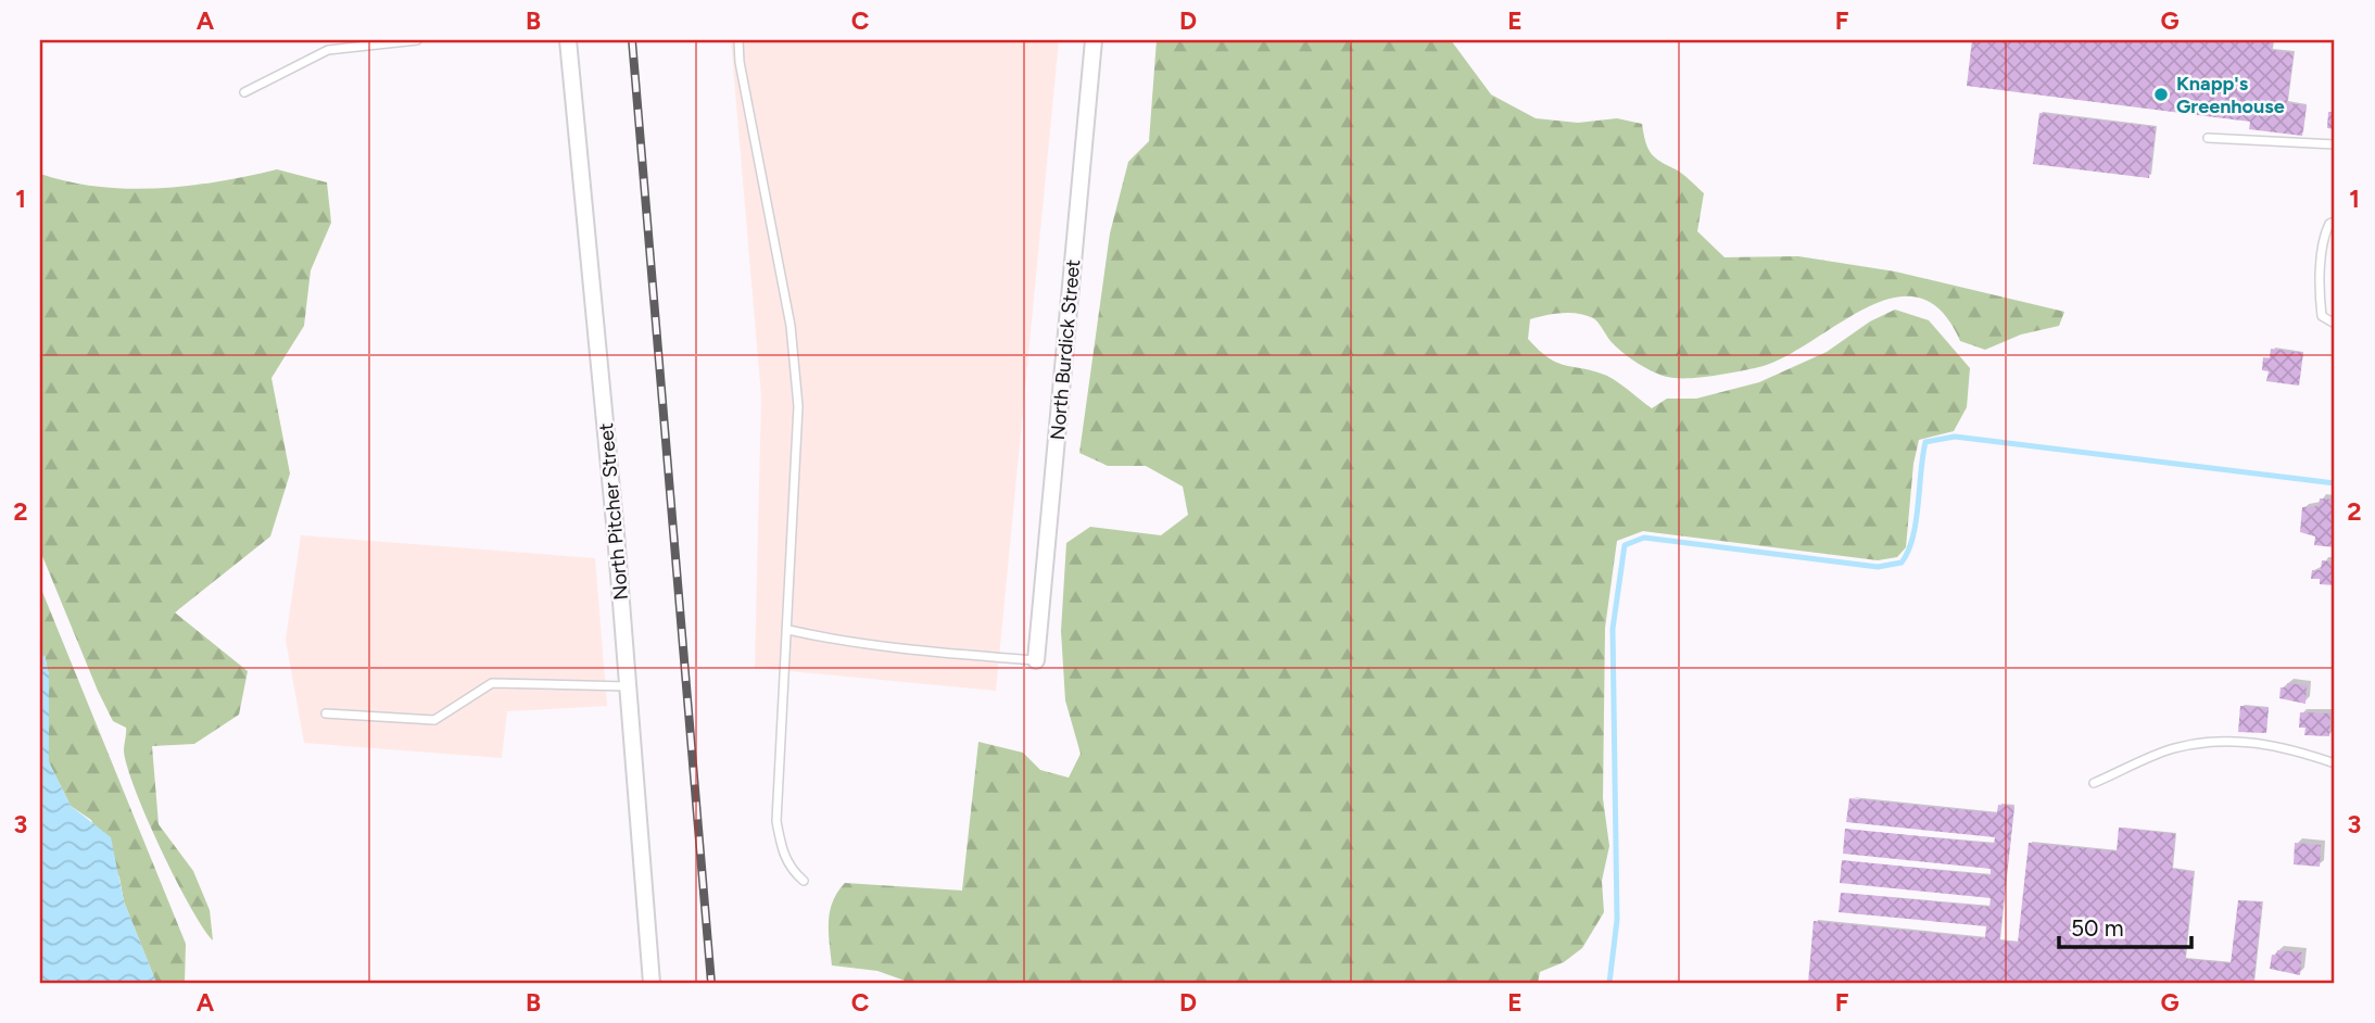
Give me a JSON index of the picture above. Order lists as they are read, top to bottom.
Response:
{
  "streets": {
    "street": ["North Burdick Street", "North Pitcher Street"]
  },
  "places": ["Knapp's Greenhouse"],
  "scale_bar": "50 m",
  "grid": {
    "columns": [
      "A",
      "B",
      "C",
      "D",
      "E",
      "F",
      "G"
    ],
    "rows": ["1", "2", "3"]
  }
}
